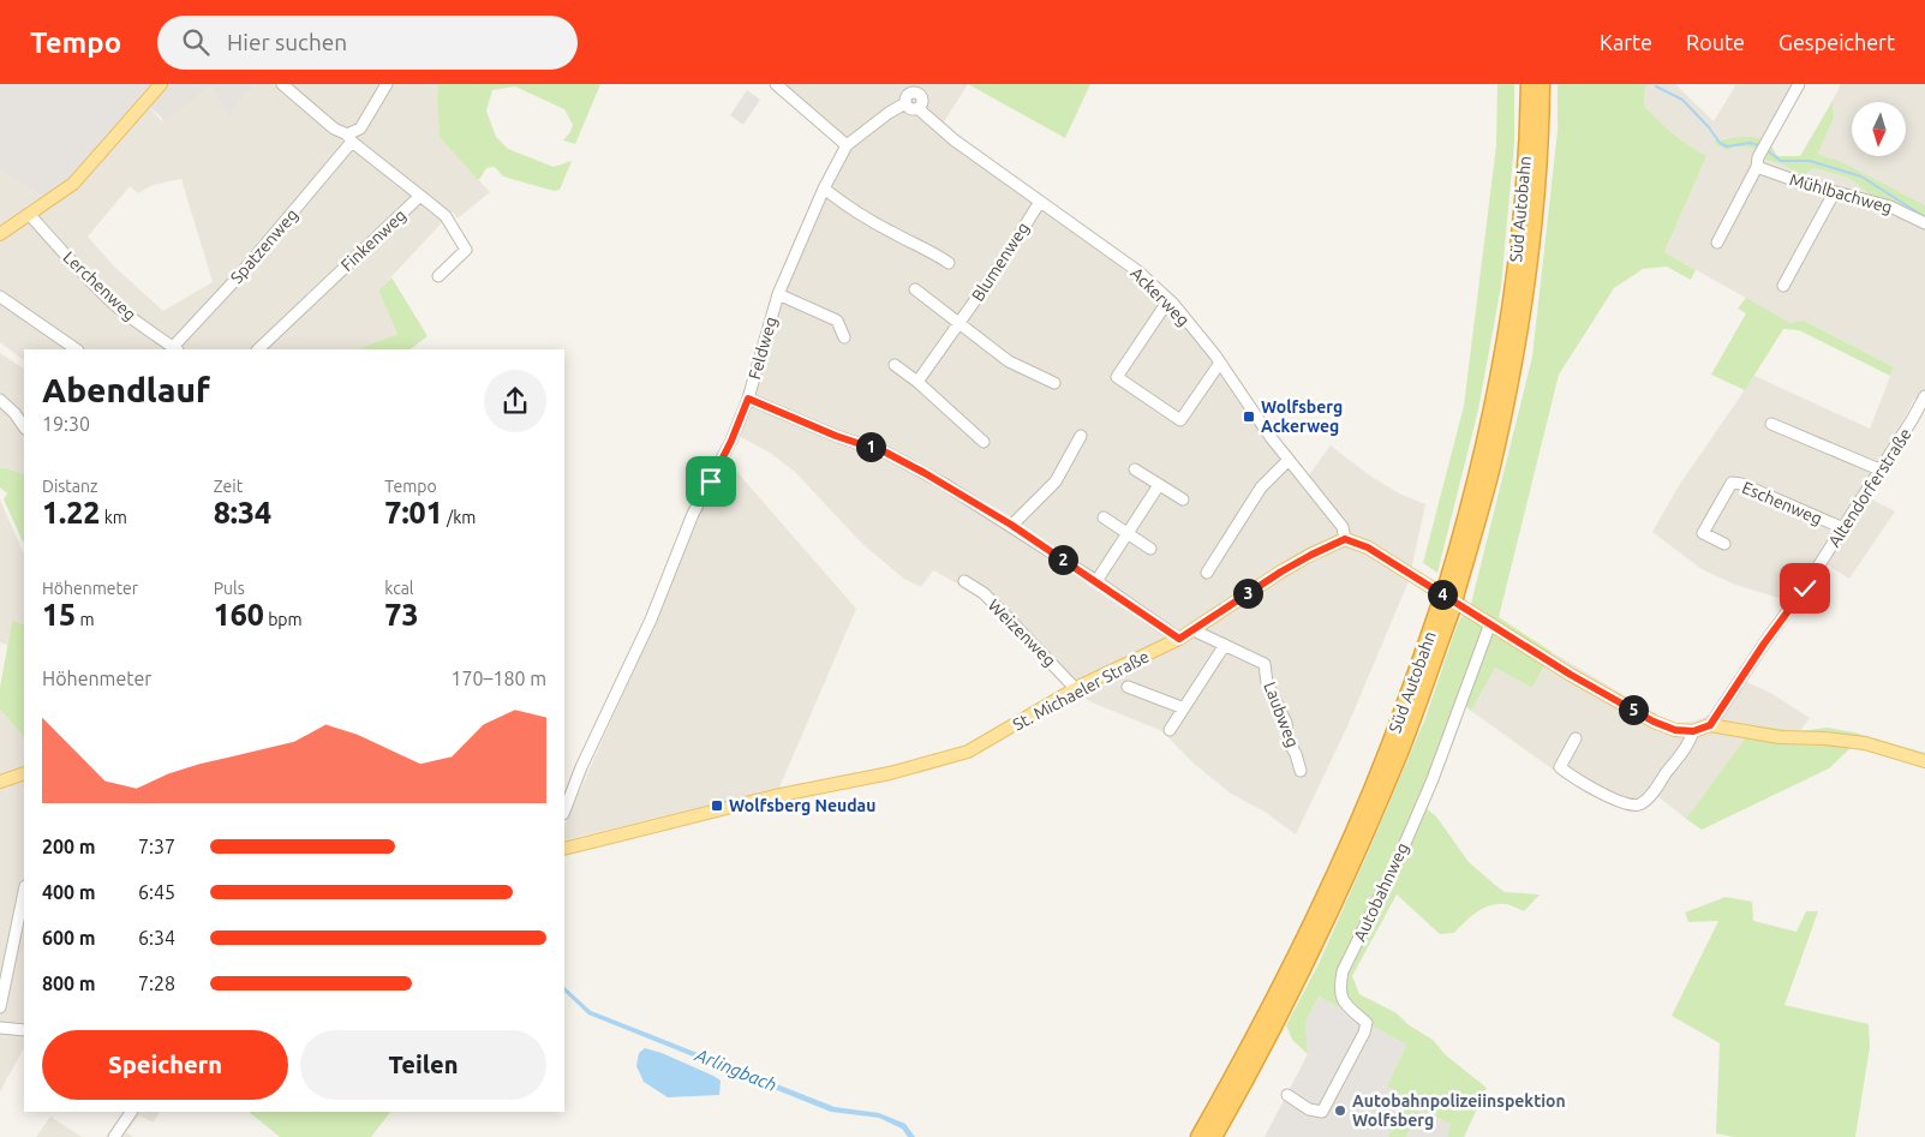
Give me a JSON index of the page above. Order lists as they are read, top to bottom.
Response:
{
  "streets": {
    "highway": ["Süd Autobahn"],
    "main road": ["St. Michaeler Straße"],
    "street": [
      "Mühlbachweg",
      "Finkenweg",
      "Spatzenweg",
      "Blumenweg",
      "Lerchenweg",
      "Ackerweg",
      "Feldweg",
      "Altendorferstraße",
      "Eschenweg",
      "Weizenweg",
      "Laubweg",
      "Autobahnweg"
    ]
  },
  "crossings": [
    ["Finkenweg", "Spatzenweg"],
    ["Spatzenweg", "Lerchenweg"],
    ["Blumenweg", "Ackerweg"],
    ["Ackerweg", "Feldweg"],
    ["Ackerweg", "St. Michaeler Straße"],
    ["Altendorferstraße", "Eschenweg"],
    ["Weizenweg", "St. Michaeler Straße"],
    ["St. Michaeler Straße", "Laubweg"]
  ],
  "water": ["Arlingbach"],
  "places": {
    "transit": ["Wolfsberg Ackerweg", "Wolfsberg Neudau"],
    "other": ["Autobahnpolizeiinspektion Wolfsberg"]
  },
  "north": "bottom",
  "page": {
    "header": "Tempo",
    "search": "Hier suchen",
    "nav": ["Karte", "Route", "Gespeichert"],
    "heading": ["Abendlauf", "19:30"],
    "pins": [
      "1",
      "2",
      "3",
      "4",
      "5"
    ],
    "stats": [
      ["Distanz", "1.22 km"],
      ["Zeit", "8:34"],
      ["Tempo", "7:01 /km"],
      ["Höhenmeter", "15 m"],
      ["Puls", "160 bpm"],
      ["kcal", "73"]
    ],
    "chart": ["Höhenmeter", "170–180 m"],
    "list": [
      {
        "name": "200 m",
        "note": "7:37"
      },
      {
        "name": "400 m",
        "note": "6:45"
      },
      {
        "name": "600 m",
        "note": "6:34"
      },
      {
        "name": "800 m",
        "note": "7:28"
      }
    ],
    "buttons": ["Speichern", "Teilen"]
  }
}
